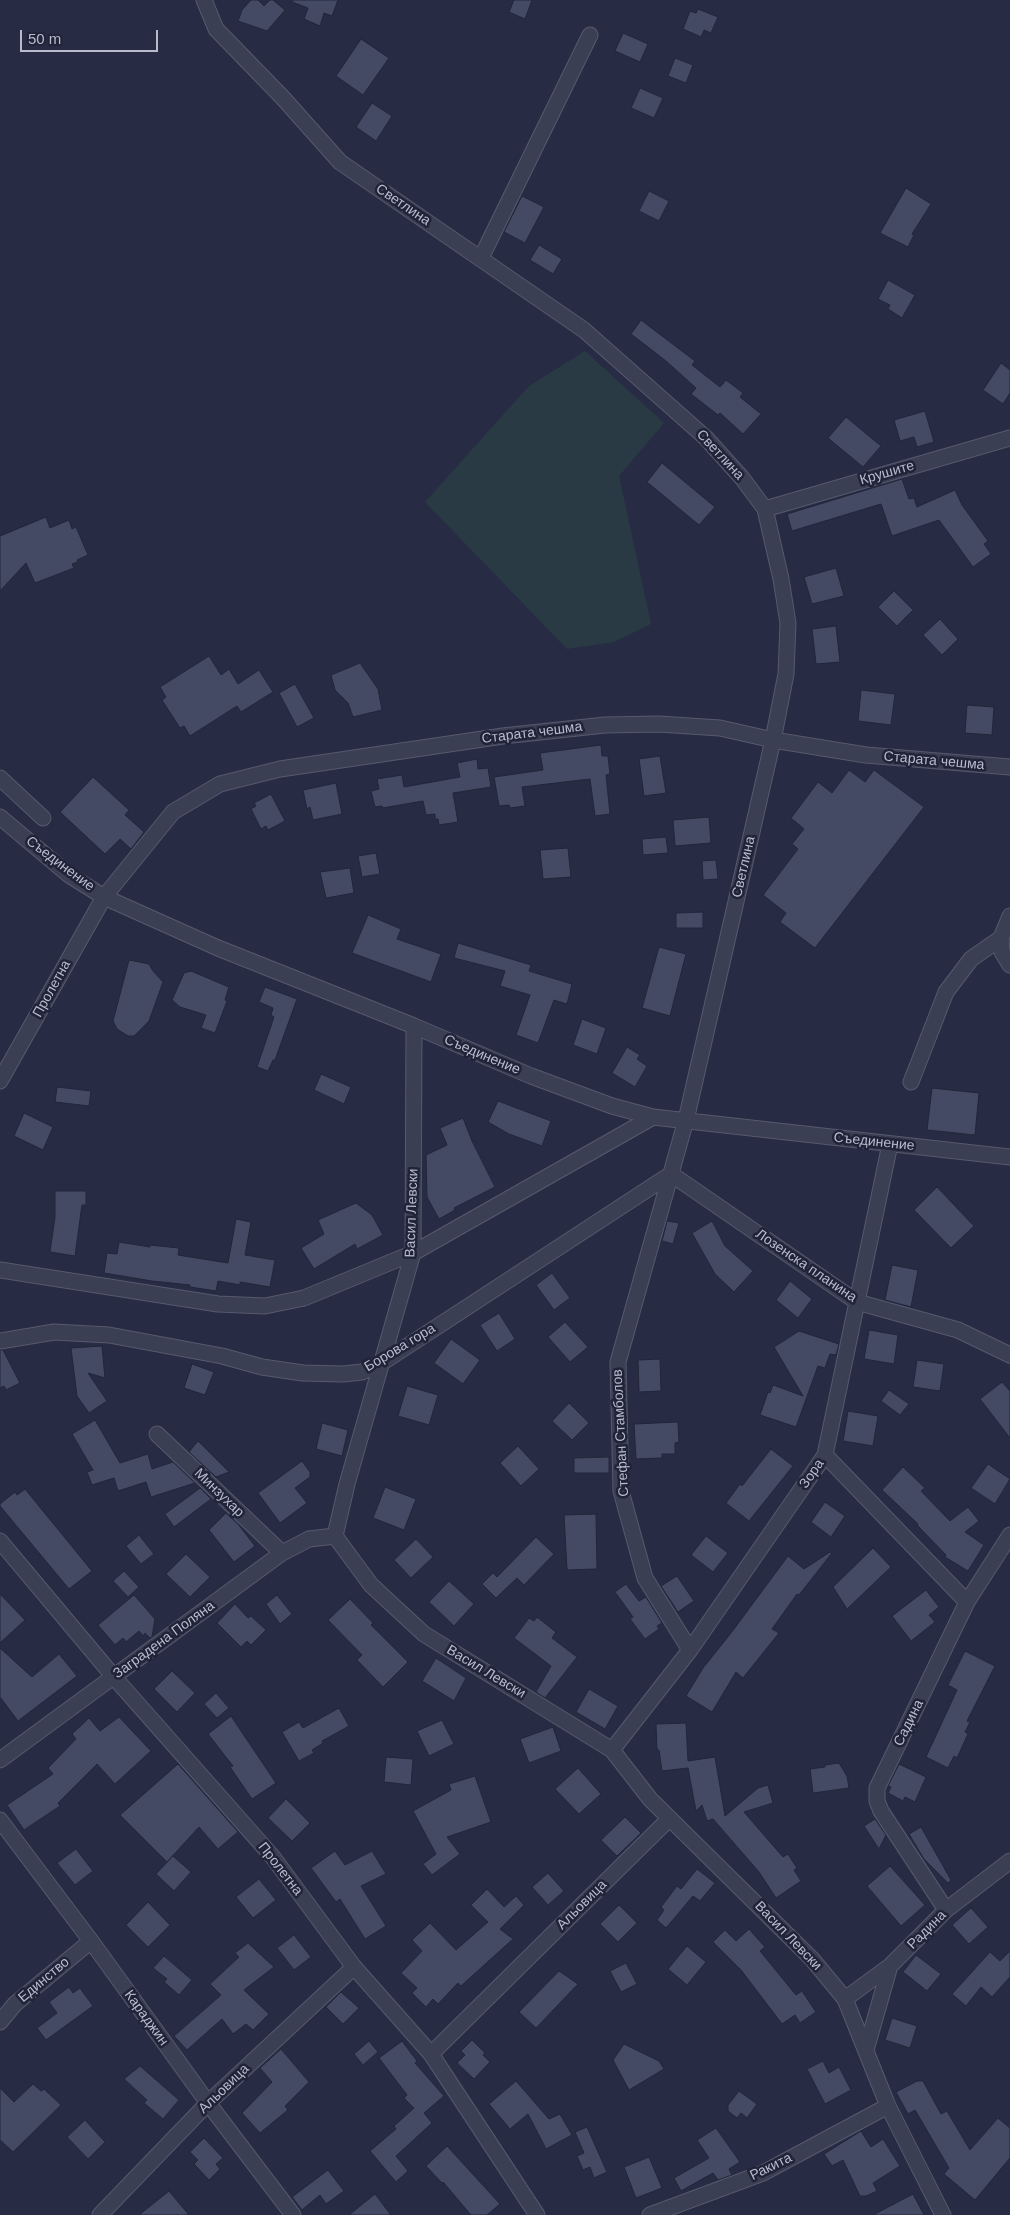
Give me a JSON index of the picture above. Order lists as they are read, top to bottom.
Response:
{
  "streets": {
    "street": [
      "Светлина",
      "Крушите",
      "Старата чешма",
      "Съединение",
      "Пролетна",
      "Васил Левски",
      "Лозенска планина",
      "Борова гора",
      "Стефан Стамболов",
      "Зора",
      "Минзухар",
      "Заградена Поляна",
      "Садина",
      "Альовица",
      "Радина",
      "Единство",
      "Караджин",
      "Ракита"
    ]
  },
  "crossings": [
    ["Светлина", "Крушите"],
    ["Светлина", "Старата чешма"],
    ["Светлина", "Съединение"],
    ["Светлина", "Стефан Стамболов"],
    ["Старата чешма", "Съединение"],
    ["Старата чешма", "Пролетна"],
    ["Съединение", "Пролетна"],
    ["Съединение", "Васил Левски"],
    ["Съединение", "Стефан Стамболов"],
    ["Съединение", "Зора"],
    ["Пролетна", "Заградена Поляна"],
    ["Пролетна", "Альовица"],
    ["Васил Левски", "Борова гора"],
    ["Васил Левски", "Зора"],
    ["Васил Левски", "Заградена Поляна"],
    ["Васил Левски", "Альовица"],
    ["Васил Левски", "Радина"],
    ["Васил Левски", "Ракита"],
    ["Лозенска планина", "Борова гора"],
    ["Лозенска планина", "Стефан Стамболов"],
    ["Лозенска планина", "Зора"],
    ["Борова гора", "Стефан Стамболов"],
    ["Стефан Стамболов", "Зора"],
    ["Минзухар", "Заградена Поляна"],
    ["Садина", "Радина"],
    ["Альовица", "Караджин"],
    ["Единство", "Караджин"]
  ],
  "scale_bar": "50 m"
}
